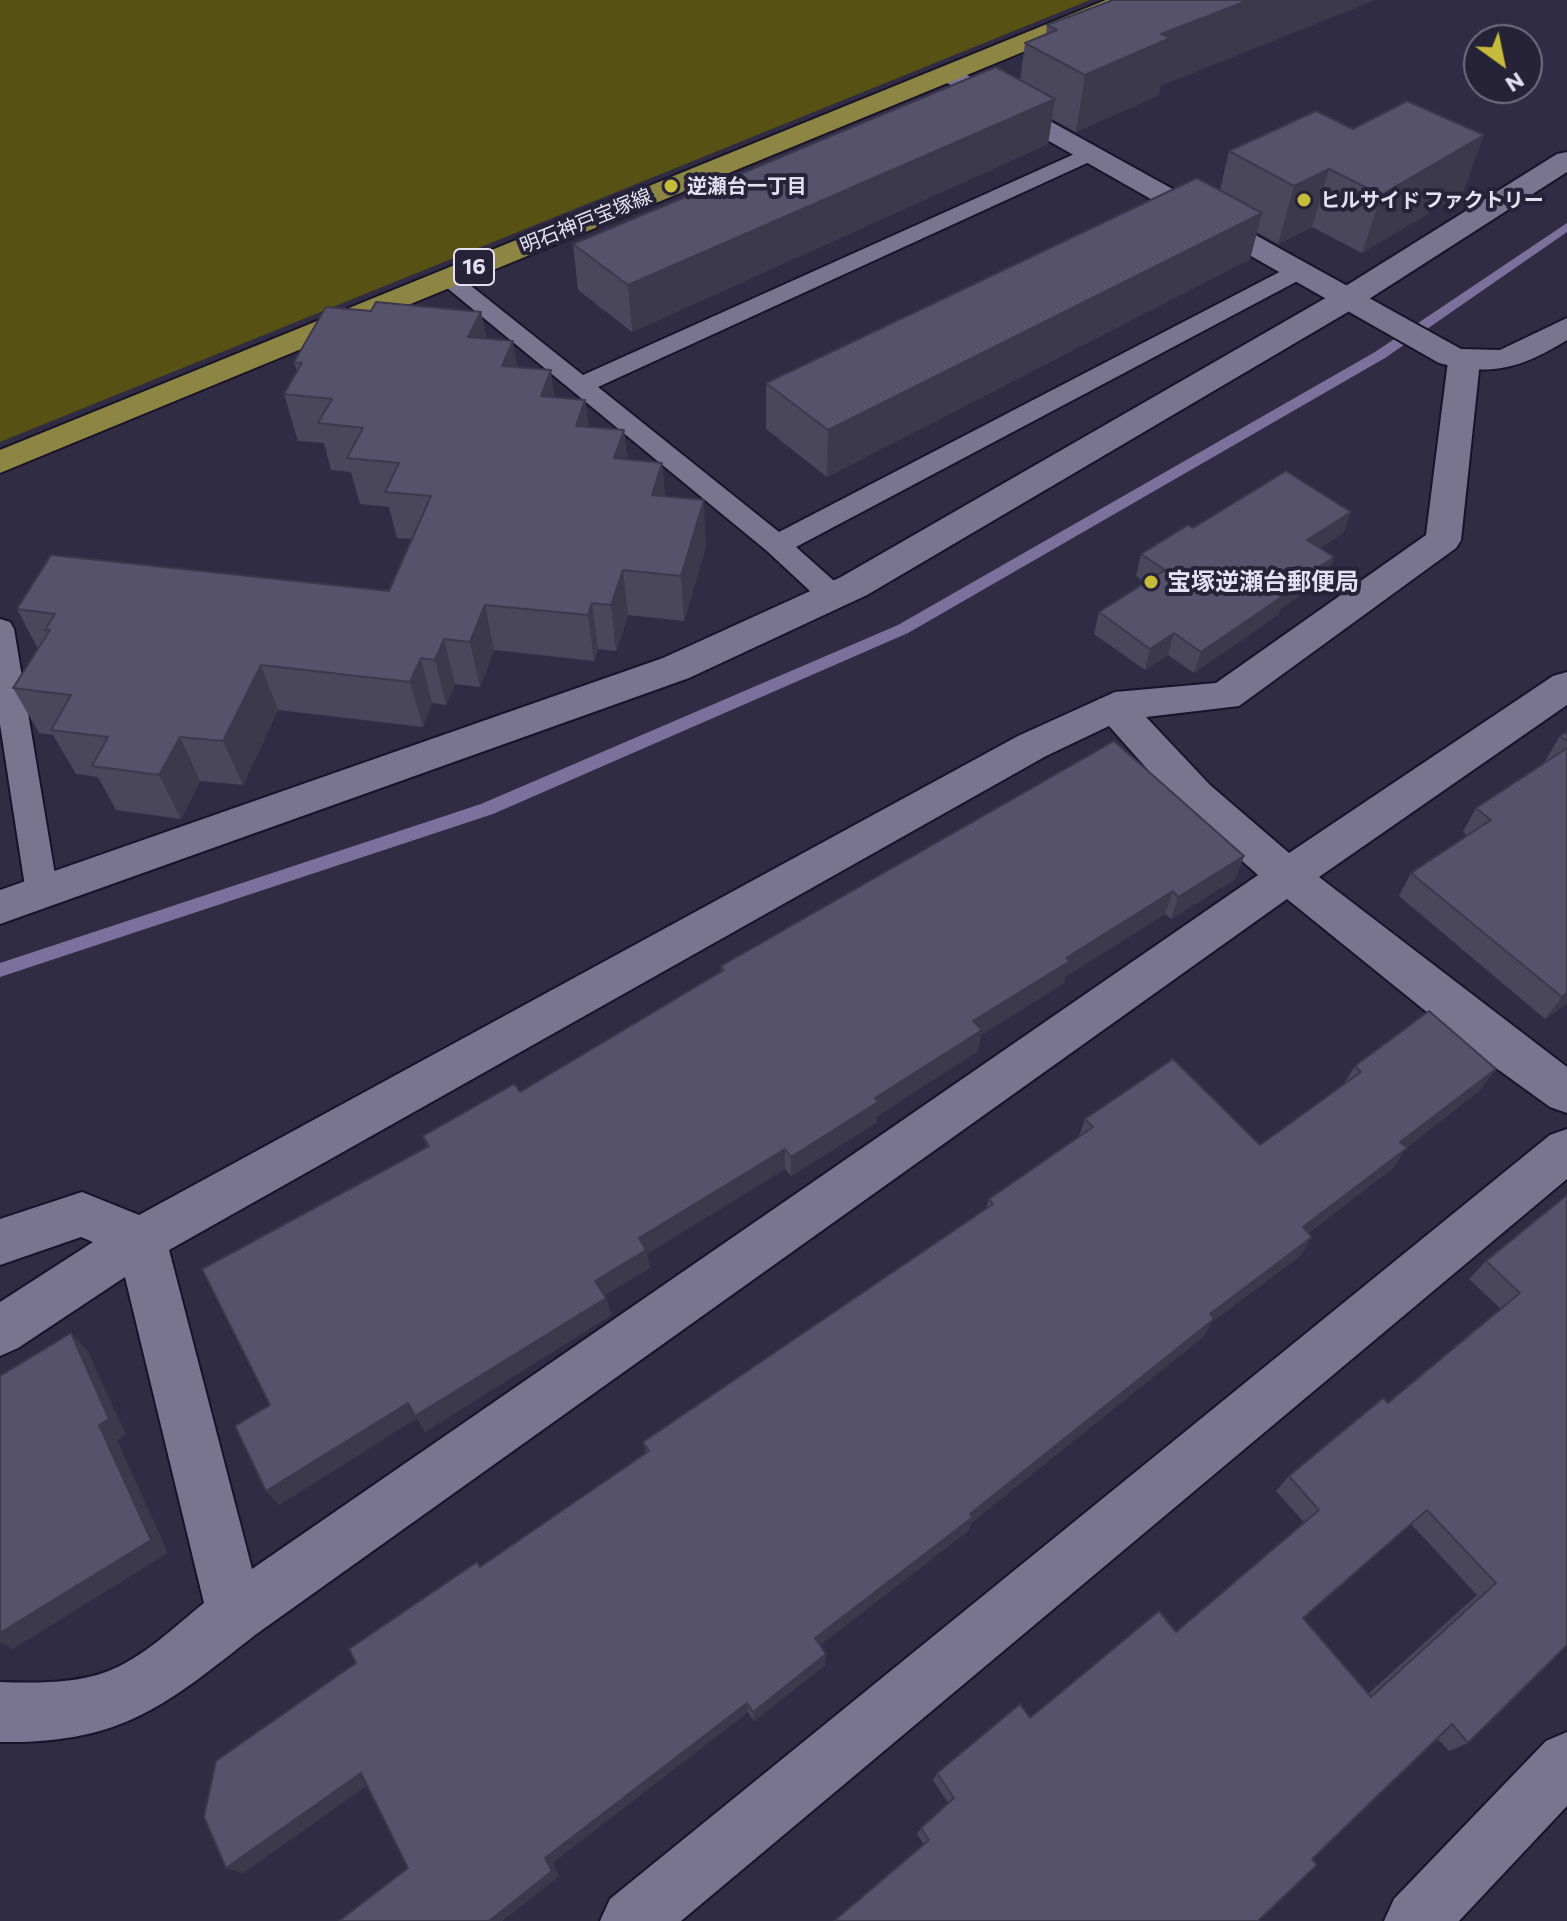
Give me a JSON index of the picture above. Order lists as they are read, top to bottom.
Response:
{
  "streets": {
    "main road": ["明石神戸宝塚線", "16"]
  },
  "places": ["逆瀬台一丁目", "ヒルサイド ファクトリー", "宝塚逆瀬台郵便局"],
  "north": "bottom right"
}
